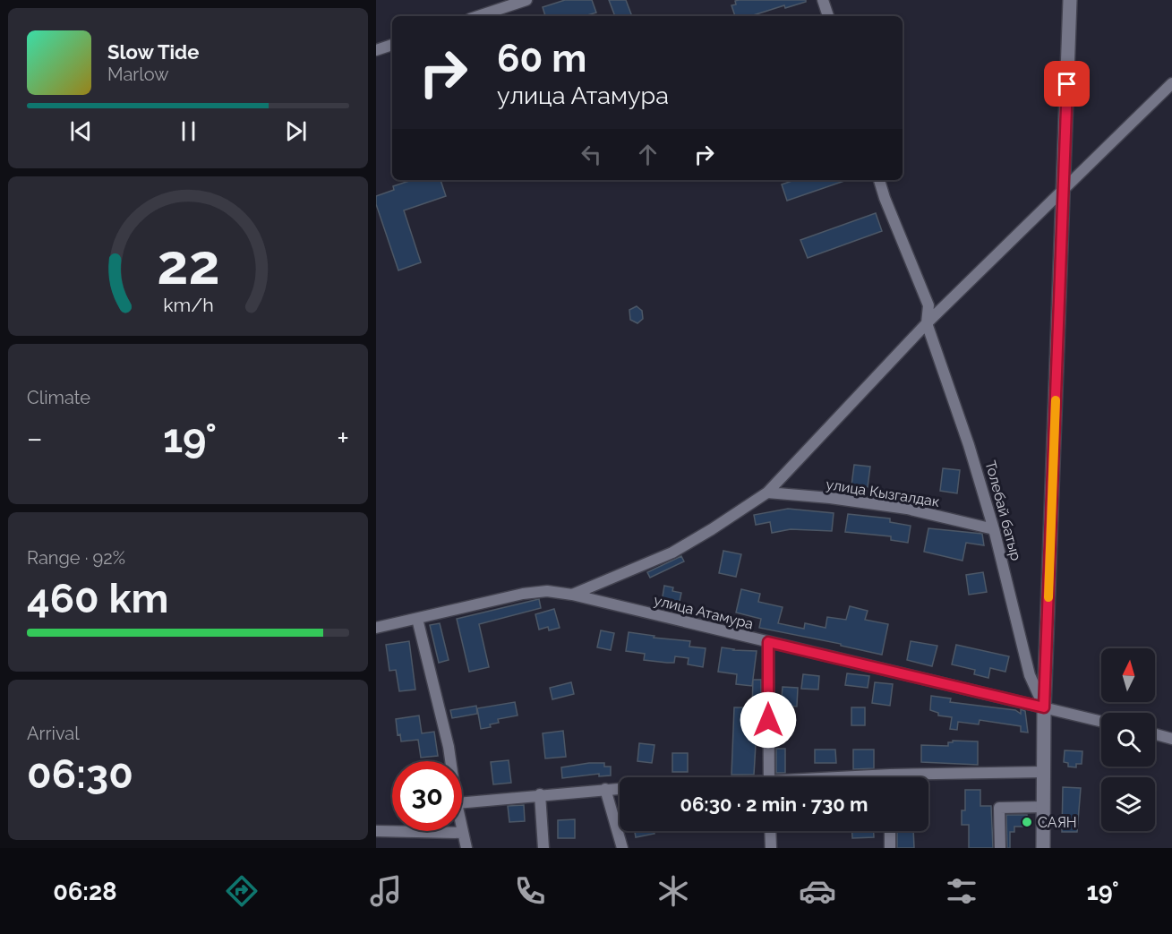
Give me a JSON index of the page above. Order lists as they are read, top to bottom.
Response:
{
  "streets": {
    "street": ["улица Кызгалдак", "Толебай батыр", "улица Атамура"]
  },
  "crossings": [
    ["улица Кызгалдак", "Толебай батыр"],
    ["Толебай батыр", "улица Атамура"]
  ],
  "places": ["САЯН"],
  "north": "top",
  "page": {
    "turn": ["60 m", "улица Атамура"],
    "song": ["Slow Tide", "Marlow"],
    "tile": [
      "Climate",
      ["Range · 92%", "460 km"],
      ["Arrival", "06:30"]
    ],
    "heat": ["−", "19°", "+"],
    "limit": "30",
    "trip": "06:30 · 2 min · 730 m",
    "tabs": ["06:28", "19°"],
    "gauge": ["22", "km/h"]
  }
}
